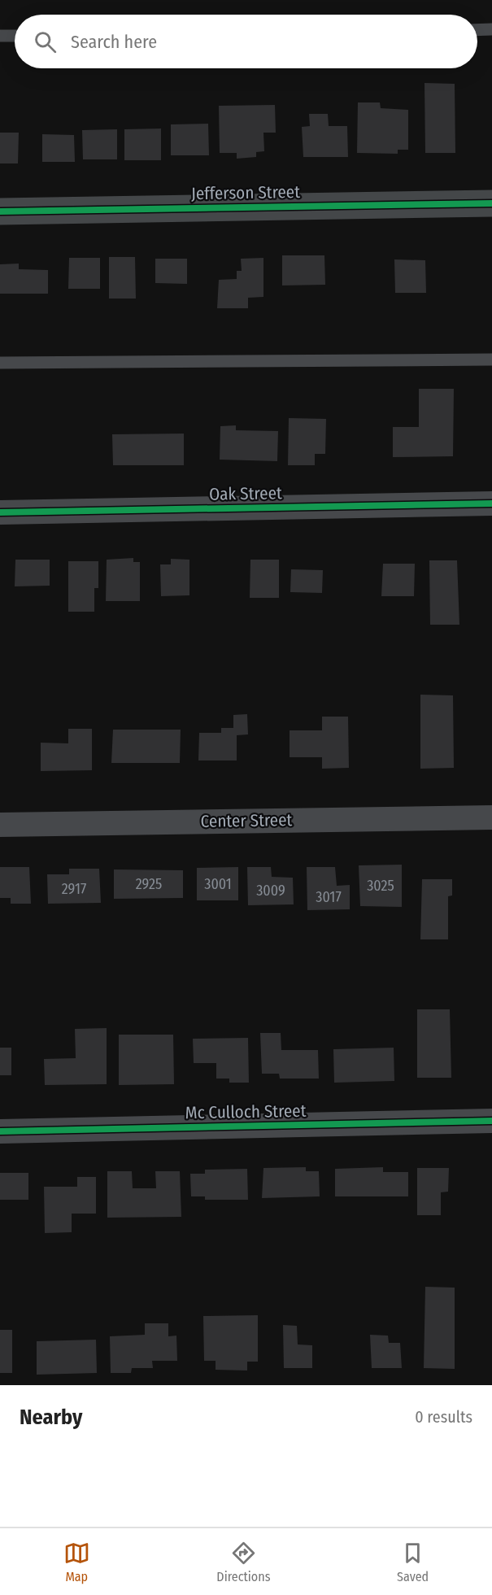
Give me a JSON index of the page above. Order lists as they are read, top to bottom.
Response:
{
  "streets": {
    "street": [
      "Jefferson Street",
      "Oak Street",
      "Center Street",
      "Mc Culloch Street"
    ]
  },
  "house_numbers": [
    "2925",
    "3001",
    "3025",
    "2917",
    "3009",
    "3017"
  ],
  "page": {
    "search": "Search here",
    "heading": ["Nearby", "0 results"],
    "nav": ["Map", "Directions", "Saved"]
  }
}
